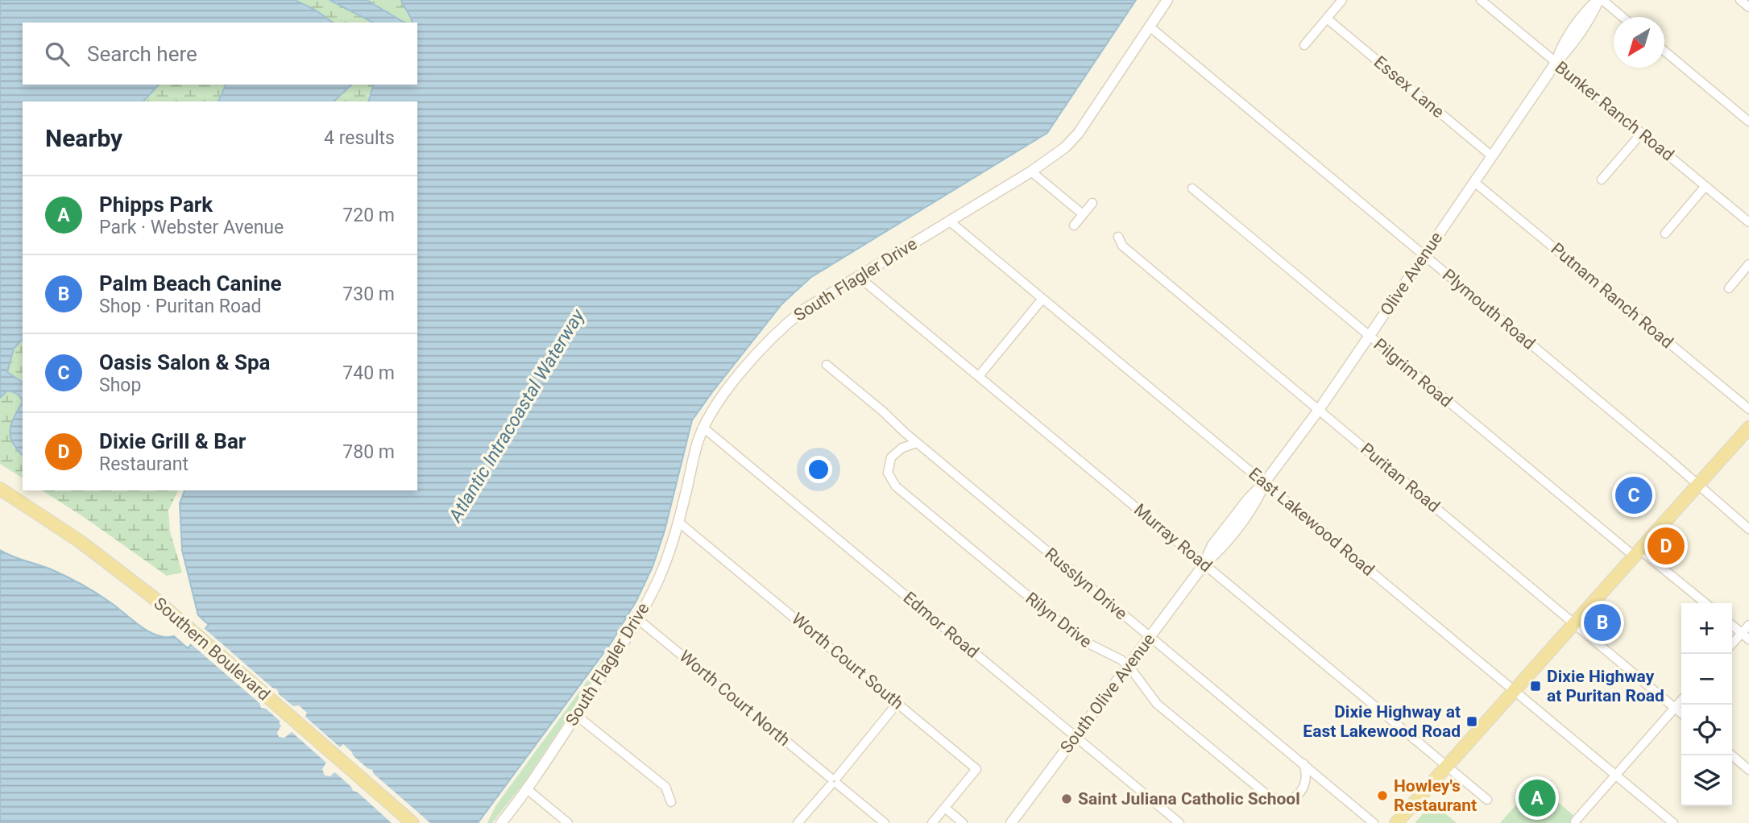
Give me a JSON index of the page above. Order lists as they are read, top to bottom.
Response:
{
  "streets": {
    "main road": ["Southern Boulevard"],
    "street": [
      "Essex Lane",
      "Bunker Ranch Road",
      "Olive Avenue",
      "South Flagler Drive",
      "Putnam Ranch Road",
      "Plymouth Road",
      "Pilgrim Road",
      "Puritan Road",
      "East Lakewood Road",
      "Murray Road",
      "Russlyn Drive",
      "Rilyn Drive",
      "Edmor Road",
      "Worth Court South",
      "South Olive Avenue",
      "Worth Court North"
    ]
  },
  "crossings": [
    ["Essex Lane", "Olive Avenue"],
    ["Bunker Ranch Road", "Olive Avenue"],
    ["Olive Avenue", "Putnam Ranch Road"],
    ["Olive Avenue", "Plymouth Road"],
    ["Olive Avenue", "Pilgrim Road"],
    ["Olive Avenue", "Puritan Road"],
    ["Olive Avenue", "East Lakewood Road"],
    ["Olive Avenue", "Murray Road"],
    ["Olive Avenue", "South Olive Avenue"],
    ["South Flagler Drive", "Plymouth Road"],
    ["South Flagler Drive", "East Lakewood Road"],
    ["South Flagler Drive", "Murray Road"],
    ["South Flagler Drive", "Edmor Road"],
    ["South Flagler Drive", "Worth Court South"],
    ["South Flagler Drive", "Worth Court North"],
    ["Murray Road", "South Olive Avenue"],
    ["Russlyn Drive", "Rilyn Drive"],
    ["Russlyn Drive", "South Olive Avenue"],
    ["Rilyn Drive", "South Olive Avenue"],
    ["Edmor Road", "South Olive Avenue"]
  ],
  "water": ["Atlantic Intracoastal Waterway"],
  "places": {
    "transit": ["Dixie Highway at Puritan Road", "Dixie Highway at East Lakewood Road"],
    "other": ["Howley's Restaurant", "Saint Juliana Catholic School"]
  },
  "north": "bottom left",
  "page": {
    "search": "Search here",
    "heading": ["Nearby", "4 results"],
    "list": [
      {
        "mark": "A",
        "name": "Phipps Park",
        "note": "Park · Webster Avenue",
        "value": "720 m"
      },
      {
        "mark": "B",
        "name": "Palm Beach Canine",
        "note": "Shop · Puritan Road",
        "value": "730 m"
      },
      {
        "mark": "C",
        "name": "Oasis Salon & Spa",
        "note": "Shop",
        "value": "740 m"
      },
      {
        "mark": "D",
        "name": "Dixie Grill & Bar",
        "note": "Restaurant",
        "value": "780 m"
      }
    ],
    "pins": [
      "C",
      "D",
      "B",
      "A"
    ],
    "map_buttons": ["+", "−"]
  }
}
